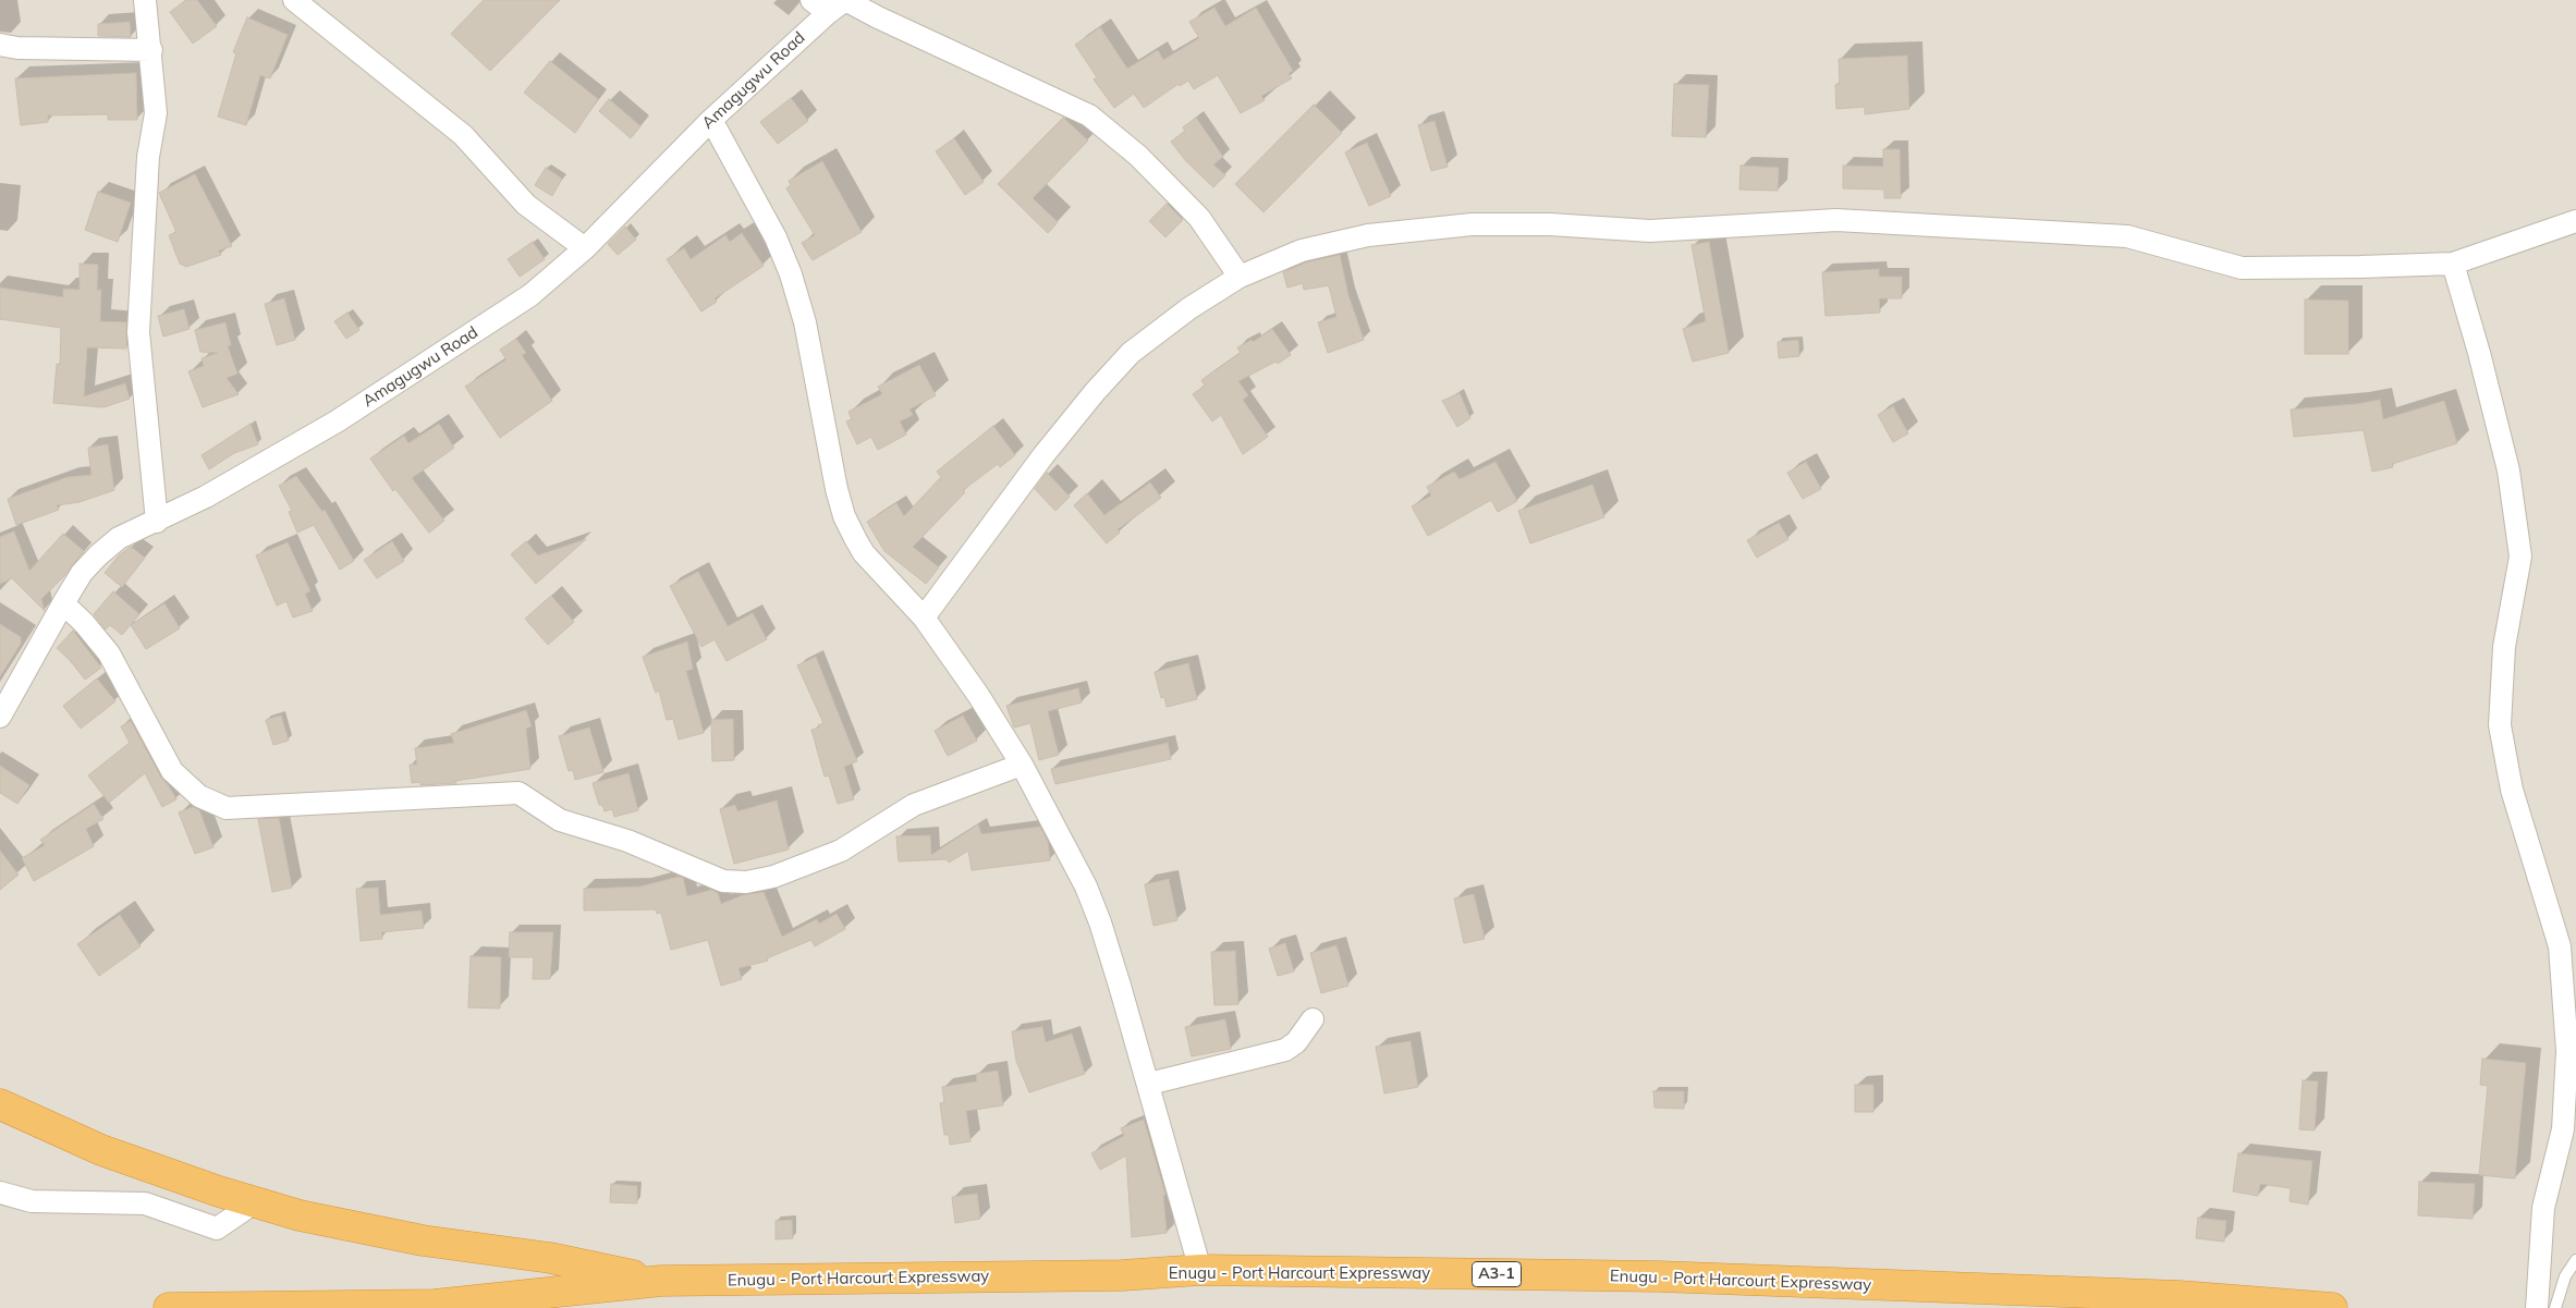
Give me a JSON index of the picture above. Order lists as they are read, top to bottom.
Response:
{
  "streets": {
    "highway": ["Enugu - Port Harcourt Expressway", "A3-1"],
    "street": ["Amagugwu Road"]
  }
}
